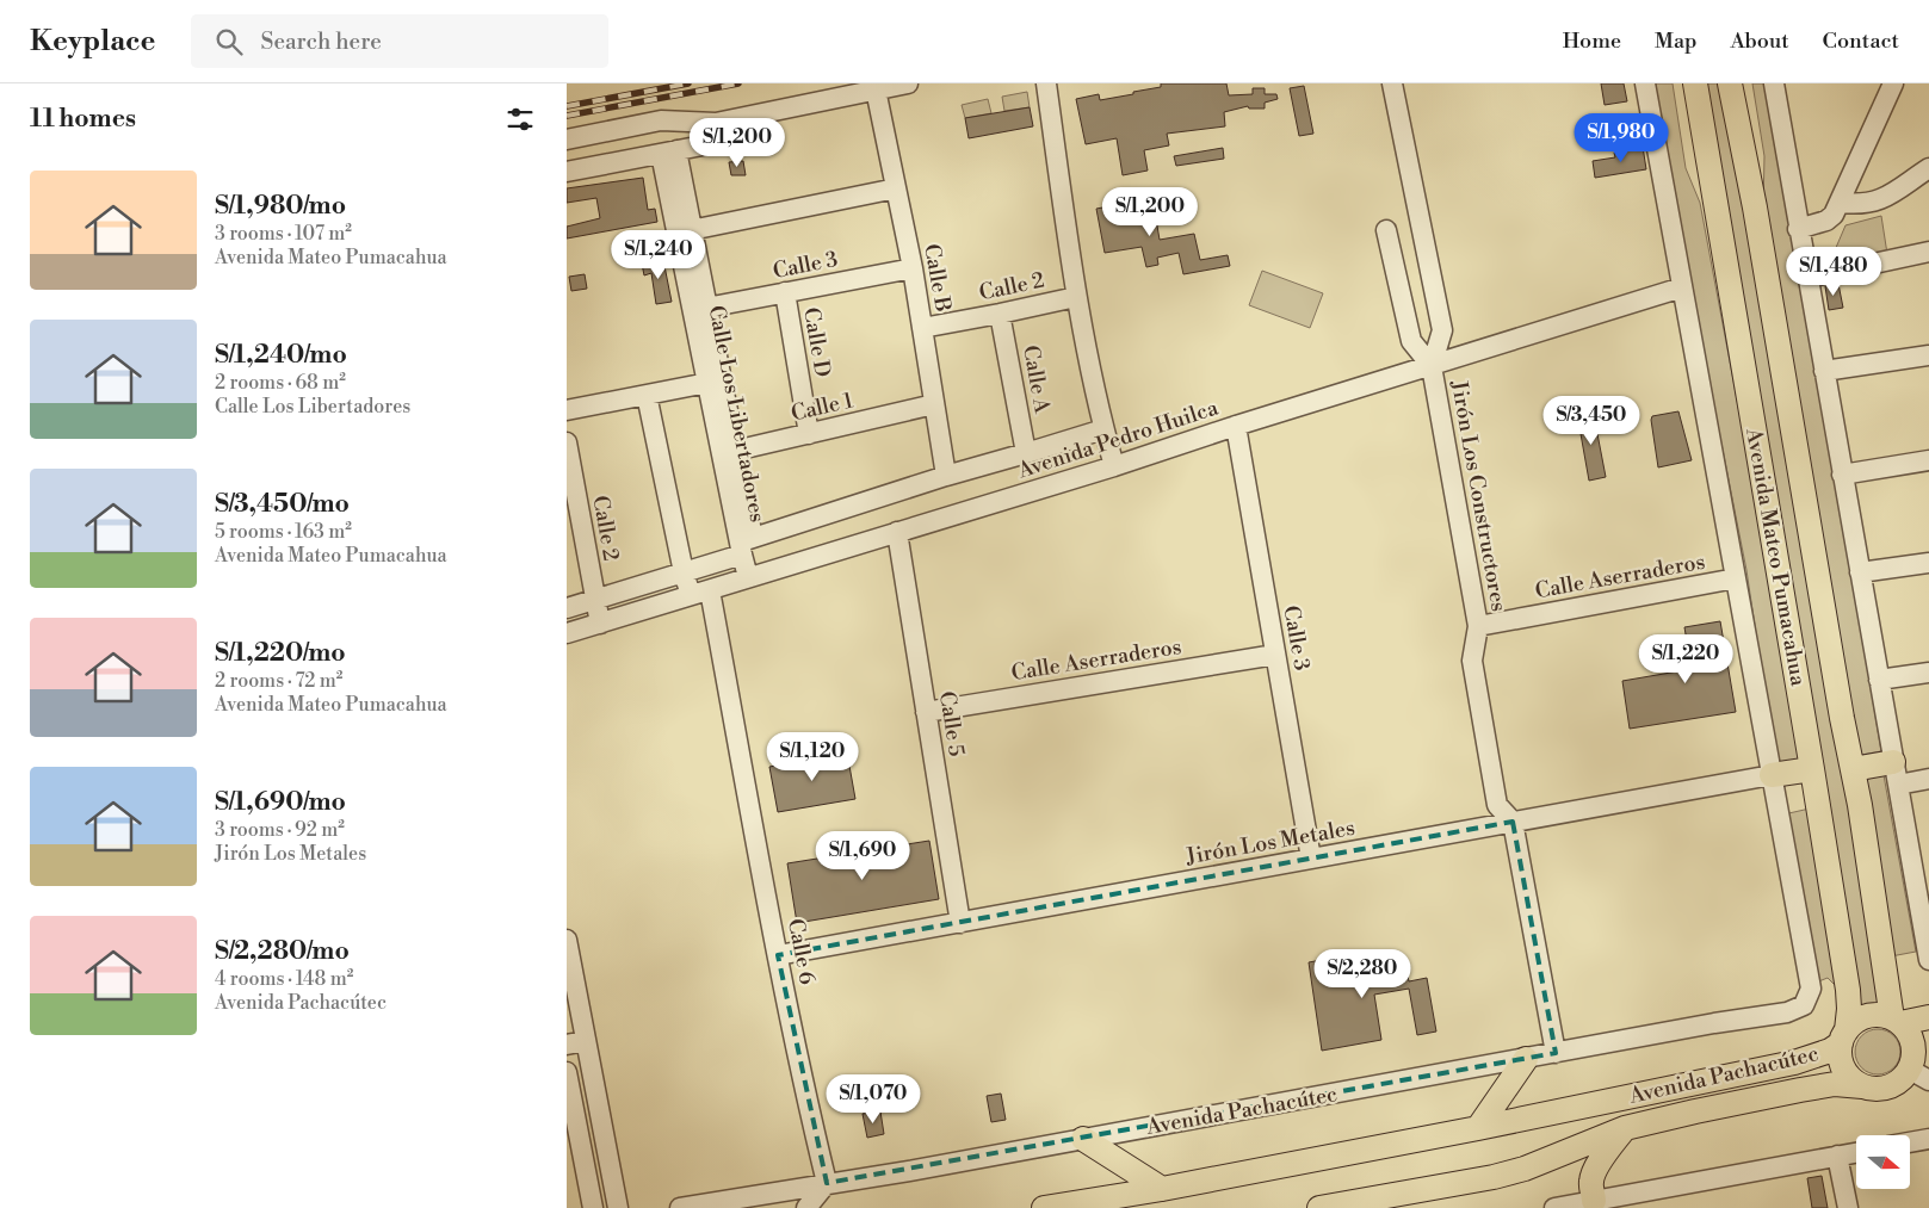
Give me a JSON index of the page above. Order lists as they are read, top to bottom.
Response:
{
  "streets": {
    "main road": ["Avenida Mateo Pumacahua", "Avenida Pachacútec"],
    "street": [
      "Calle 3",
      "Calle B",
      "Calle 2",
      "Calle D",
      "Calle A",
      "Calle 1",
      "Calle Los Libertadores",
      "Avenida Pedro Huilca",
      "Jirón Los Constructores",
      "Calle Aserraderos",
      "Calle 5",
      "Jirón Los Metales",
      "Calle 6"
    ]
  },
  "crossings": [
    ["Calle 3", "Calle B"],
    ["Calle 3", "Calle D"],
    ["Calle 3", "Calle Los Libertadores"],
    ["Calle 3", "Avenida Pedro Huilca"],
    ["Calle 3", "Calle Aserraderos"],
    ["Calle 3", "Jirón Los Metales"],
    ["Calle B", "Calle 2"],
    ["Calle B", "Calle 1"],
    ["Calle 2", "Calle A"],
    ["Calle 2", "Avenida Pedro Huilca"],
    ["Calle D", "Calle 1"],
    ["Calle 1", "Calle Los Libertadores"],
    ["Calle Los Libertadores", "Avenida Pedro Huilca"],
    ["Avenida Pedro Huilca", "Jirón Los Constructores"],
    ["Avenida Pedro Huilca", "Avenida Mateo Pumacahua"],
    ["Avenida Pedro Huilca", "Calle 5"],
    ["Avenida Pedro Huilca", "Calle 6"],
    ["Jirón Los Constructores", "Calle Aserraderos"],
    ["Jirón Los Constructores", "Jirón Los Metales"],
    ["Jirón Los Constructores", "Avenida Pachacútec"],
    ["Avenida Mateo Pumacahua", "Calle Aserraderos"],
    ["Avenida Mateo Pumacahua", "Jirón Los Metales"],
    ["Avenida Mateo Pumacahua", "Avenida Pachacútec"],
    ["Calle Aserraderos", "Calle 5"],
    ["Calle 5", "Jirón Los Metales"],
    ["Jirón Los Metales", "Calle 6"],
    ["Calle 6", "Avenida Pachacútec"]
  ],
  "north": "right",
  "page": {
    "header": "Keyplace",
    "search": "Search here",
    "nav": [
      "Home",
      "Map",
      "About",
      "Contact"
    ],
    "heading": "11 homes",
    "price": [
      "S/1,980",
      "S/1,200",
      "S/1,200",
      "S/1,240",
      "S/1,480",
      "S/3,450",
      "S/1,220",
      "S/1,120",
      "S/1,690",
      "S/2,280",
      "S/1,070"
    ],
    "list": [
      {
        "name": "S/1,980/mo",
        "note": "3 rooms · 107 m² · Avenida Mateo Pumacahua"
      },
      {
        "name": "S/1,240/mo",
        "note": "2 rooms · 68 m² · Calle Los Libertadores"
      },
      {
        "name": "S/3,450/mo",
        "note": "5 rooms · 163 m² · Avenida Mateo Pumacahua"
      },
      {
        "name": "S/1,220/mo",
        "note": "2 rooms · 72 m² · Avenida Mateo Pumacahua"
      },
      {
        "name": "S/1,690/mo",
        "note": "3 rooms · 92 m² · Jirón Los Metales"
      },
      {
        "name": "S/2,280/mo",
        "note": "4 rooms · 148 m² · Avenida Pachacútec"
      }
    ]
  }
}
